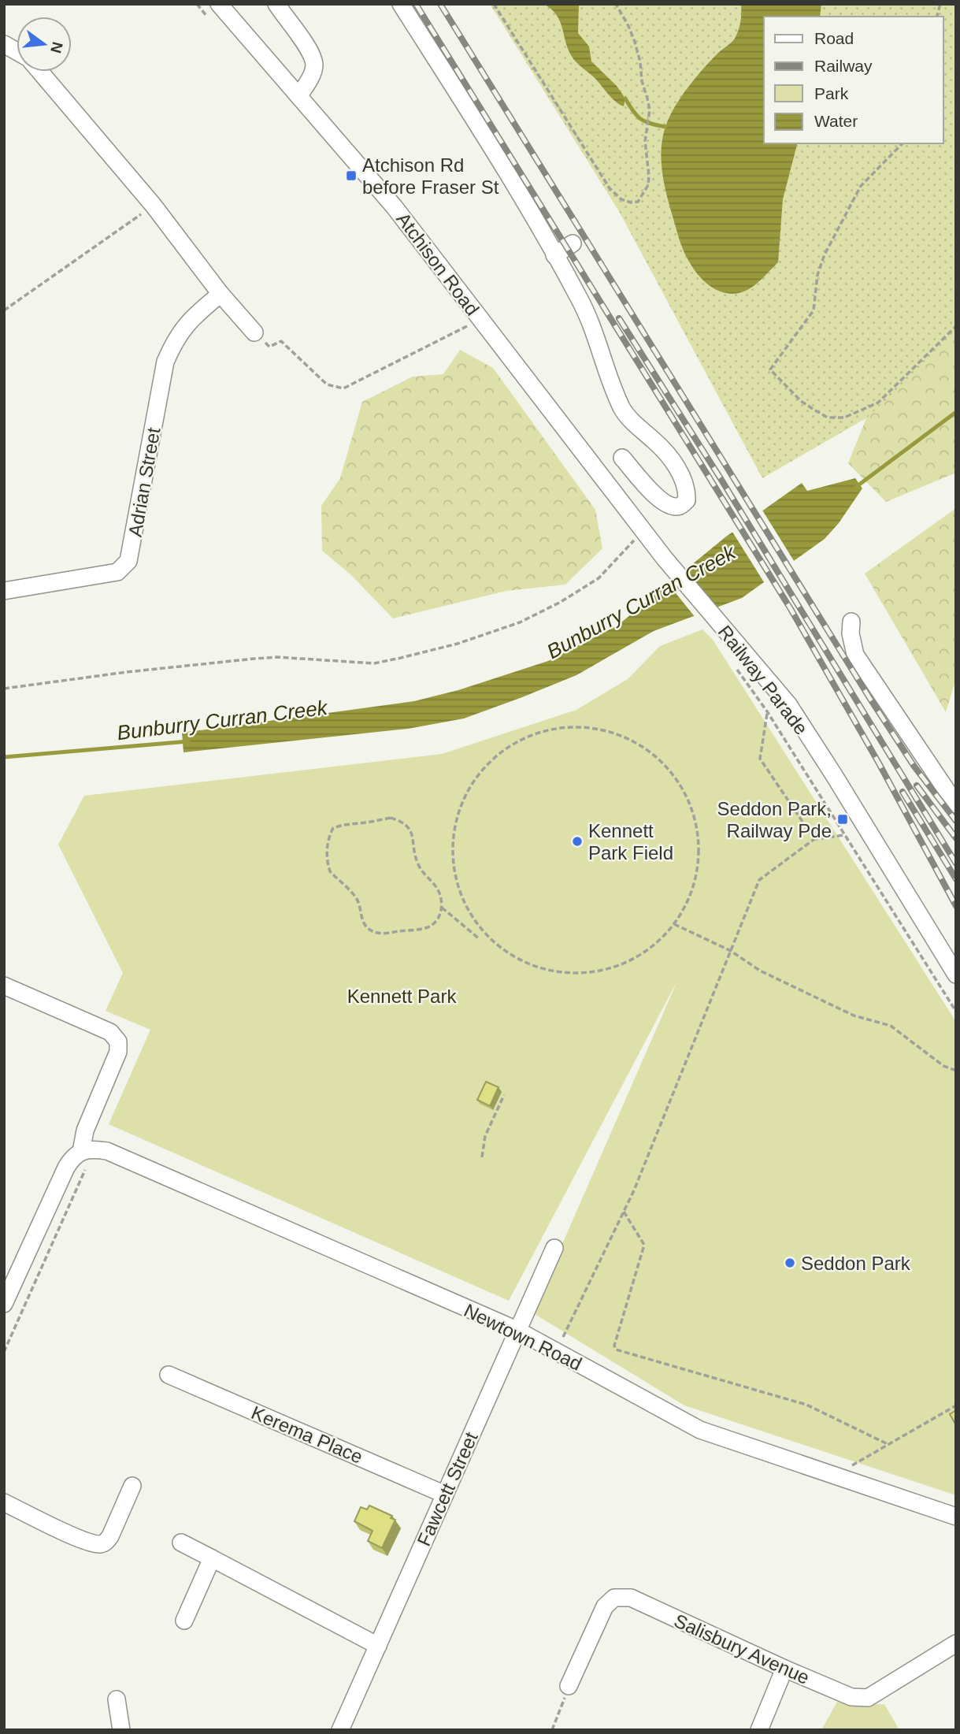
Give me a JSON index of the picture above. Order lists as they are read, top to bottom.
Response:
{
  "streets": {
    "street": [
      "Atchison Road",
      "Adrian Street",
      "Railway Parade",
      "Newtown Road",
      "Kerema Place",
      "Fawcett Street",
      "Salisbury Avenue"
    ]
  },
  "crossings": [
    ["Atchison Road", "Railway Parade"],
    ["Newtown Road", "Fawcett Street"],
    ["Kerema Place", "Fawcett Street"]
  ],
  "water": ["Bunburry Curran Creek"],
  "parks": ["Kennett Park"],
  "places": {
    "transit": ["Atchison Rd before Fraser St", "Seddon Park, Railway Pde"],
    "other": ["Kennett Park Field", "Seddon Park"]
  },
  "legend": [
    "Road",
    "Railway",
    "Park",
    "Water"
  ],
  "north": "right"
}
